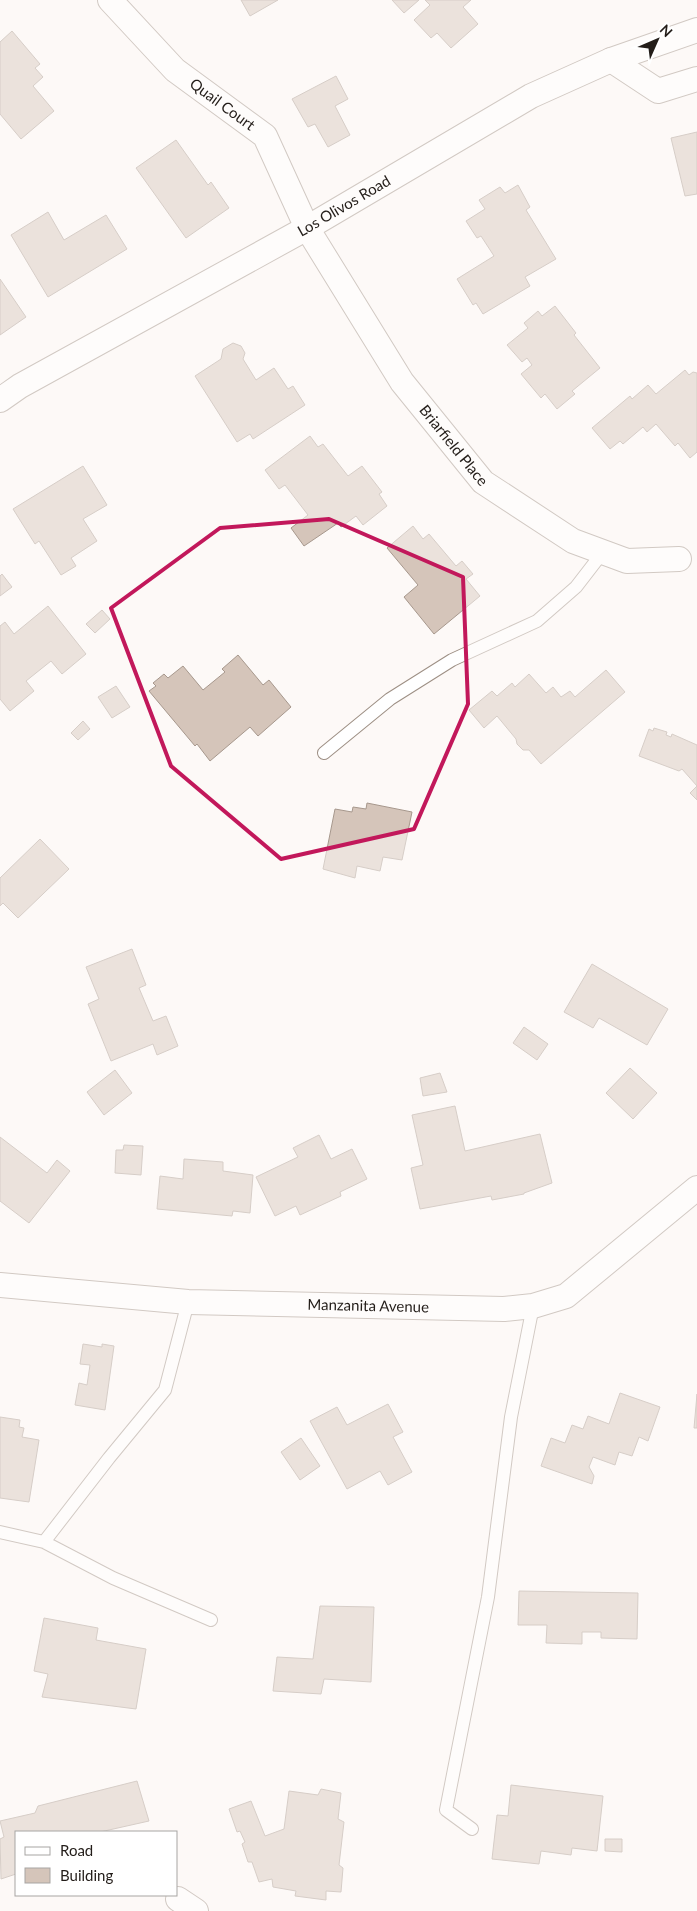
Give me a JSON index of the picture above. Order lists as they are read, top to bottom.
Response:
{
  "streets": {
    "street": [
      "Quail Court",
      "Los Olivos Road",
      "Briarfield Place",
      "Manzanita Avenue"
    ]
  },
  "crossings": [
    ["Quail Court", "Los Olivos Road"],
    ["Quail Court", "Briarfield Place"],
    ["Los Olivos Road", "Briarfield Place"]
  ],
  "legend": ["Road", "Building"],
  "north": "top right"
}
